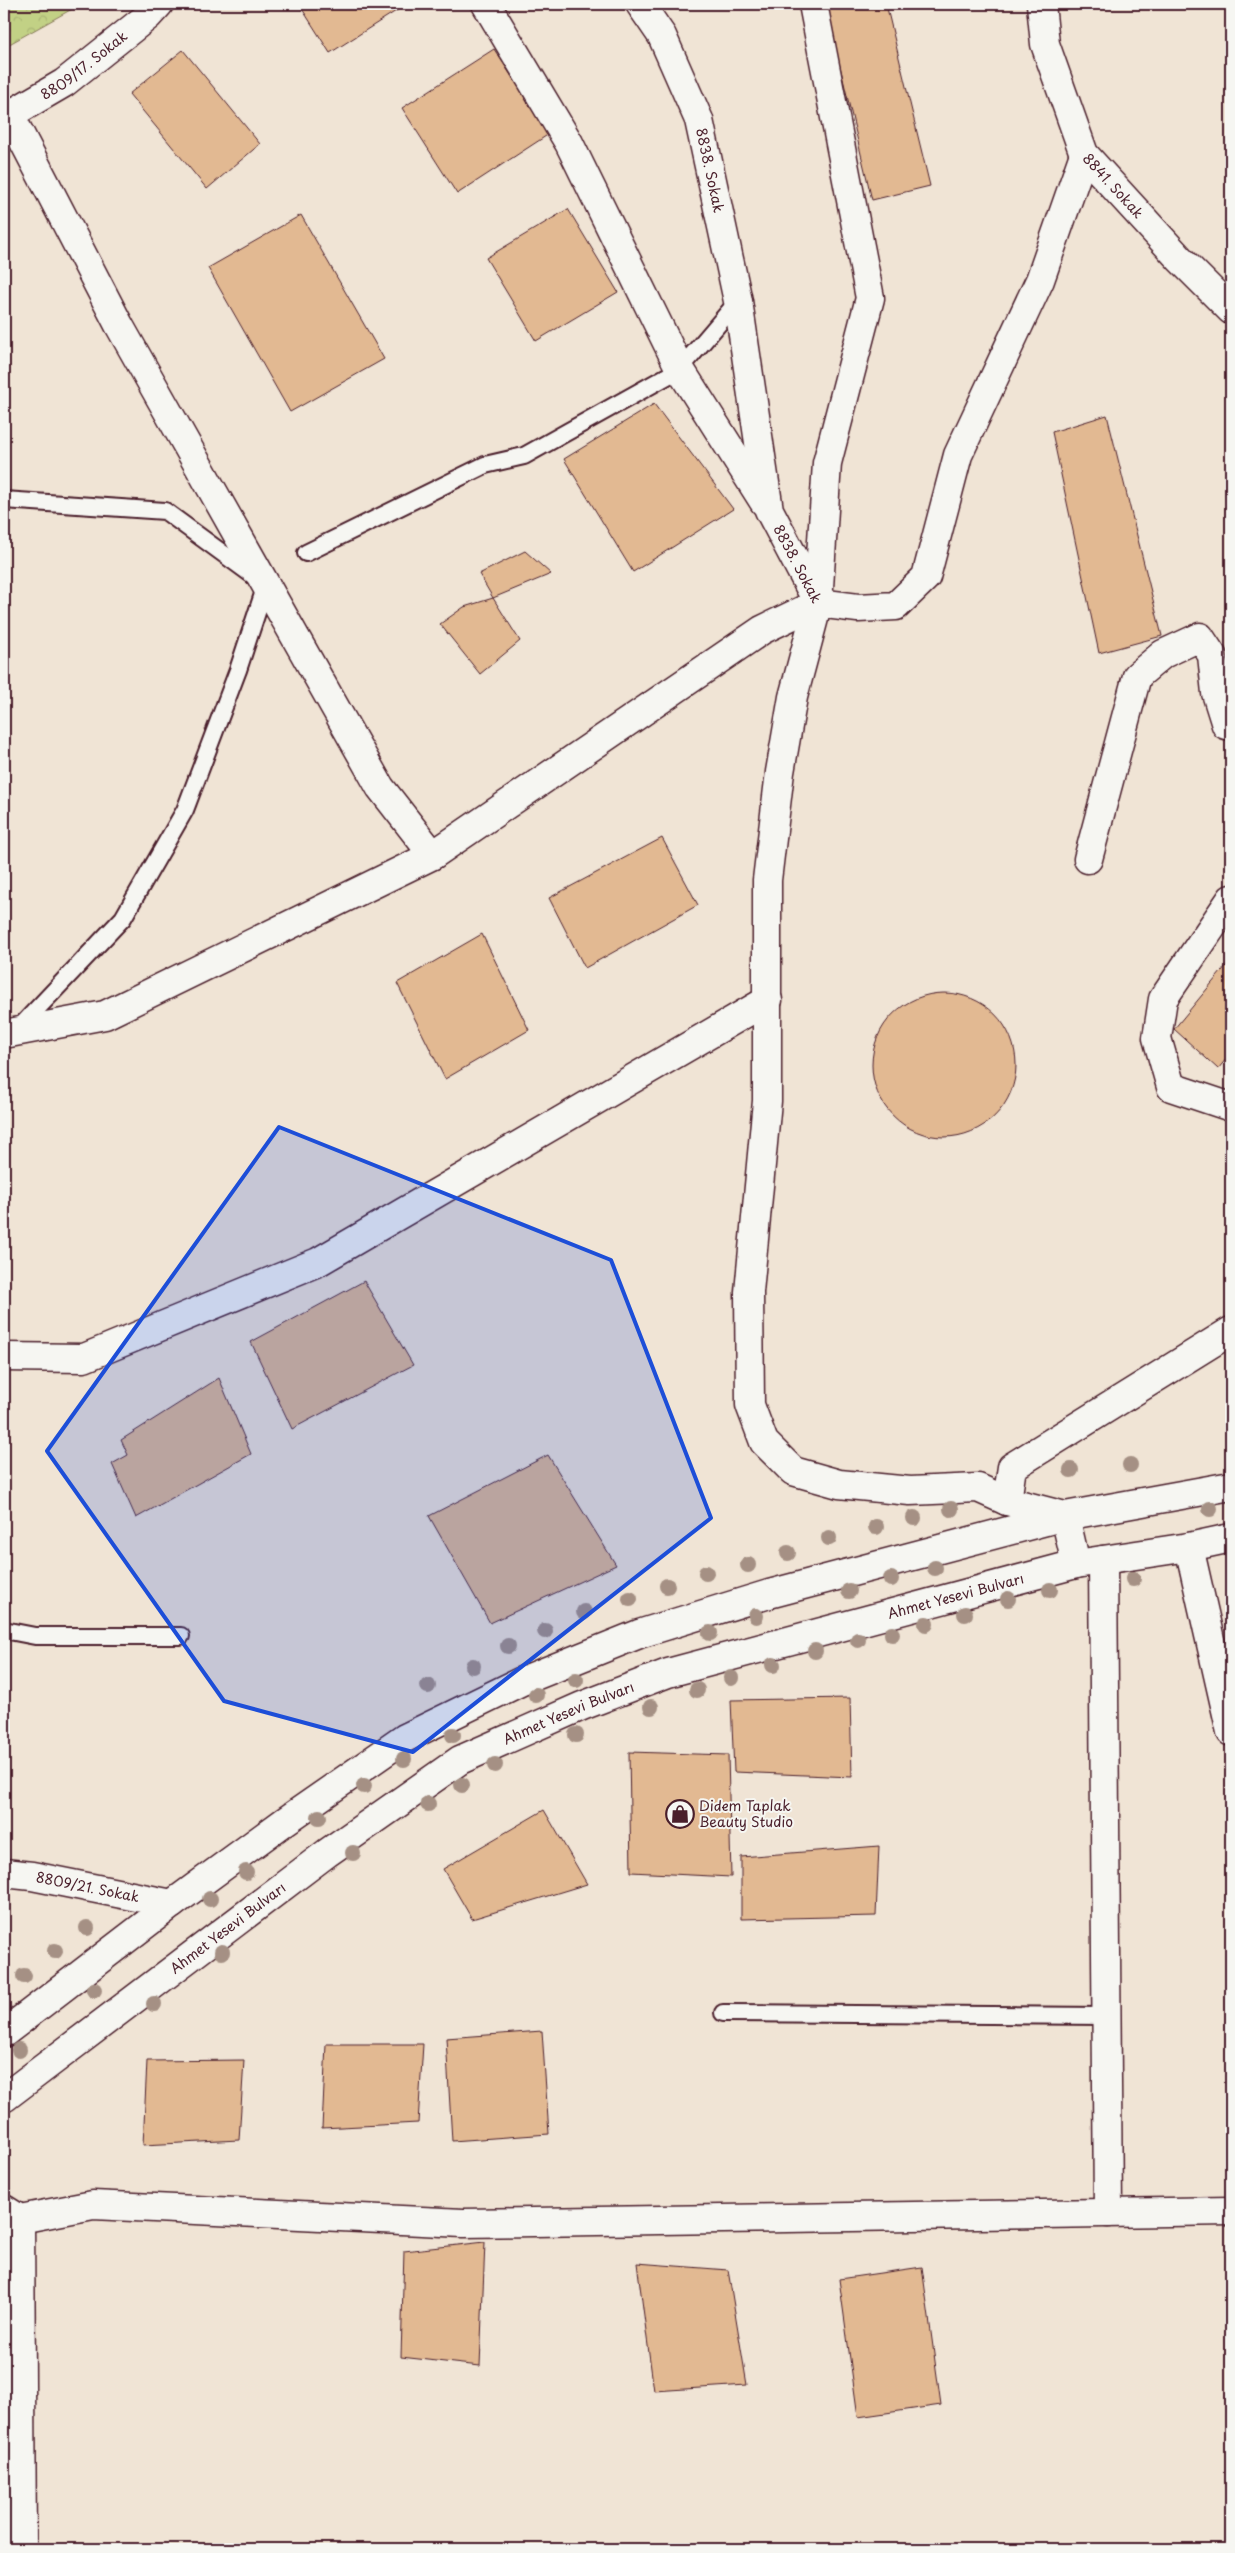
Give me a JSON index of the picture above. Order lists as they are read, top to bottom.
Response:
{
  "streets": {
    "street": [
      "8809/17. Sokak",
      "8838. Sokak",
      "8841. Sokak",
      "Ahmet Yesevi Bulvarı",
      "8809/21. Sokak"
    ]
  },
  "crossings": [
    ["8838. Sokak", "8841. Sokak"]
  ],
  "places": {
    "shop": ["Didem Taplak Beauty Studio"]
  }
}
